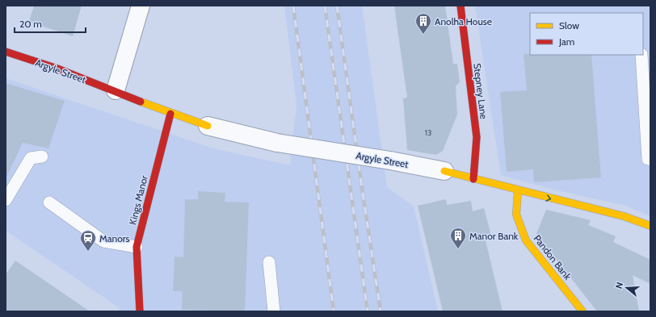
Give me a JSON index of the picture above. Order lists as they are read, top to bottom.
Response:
{
  "streets": {
    "street": [
      "Argyle Street",
      "Stepney Lane",
      "Kings Manor",
      "Pandon Bank"
    ]
  },
  "crossings": [
    ["Argyle Street", "Stepney Lane"],
    ["Argyle Street", "Kings Manor"],
    ["Argyle Street", "Pandon Bank"]
  ],
  "places": {
    "building": ["Anolha House", "Manor Bank"],
    "station": ["Manors"]
  },
  "house_numbers": ["13"],
  "legend": ["Slow", "Jam"],
  "scale_bar": "20 m",
  "north": "left"
}
